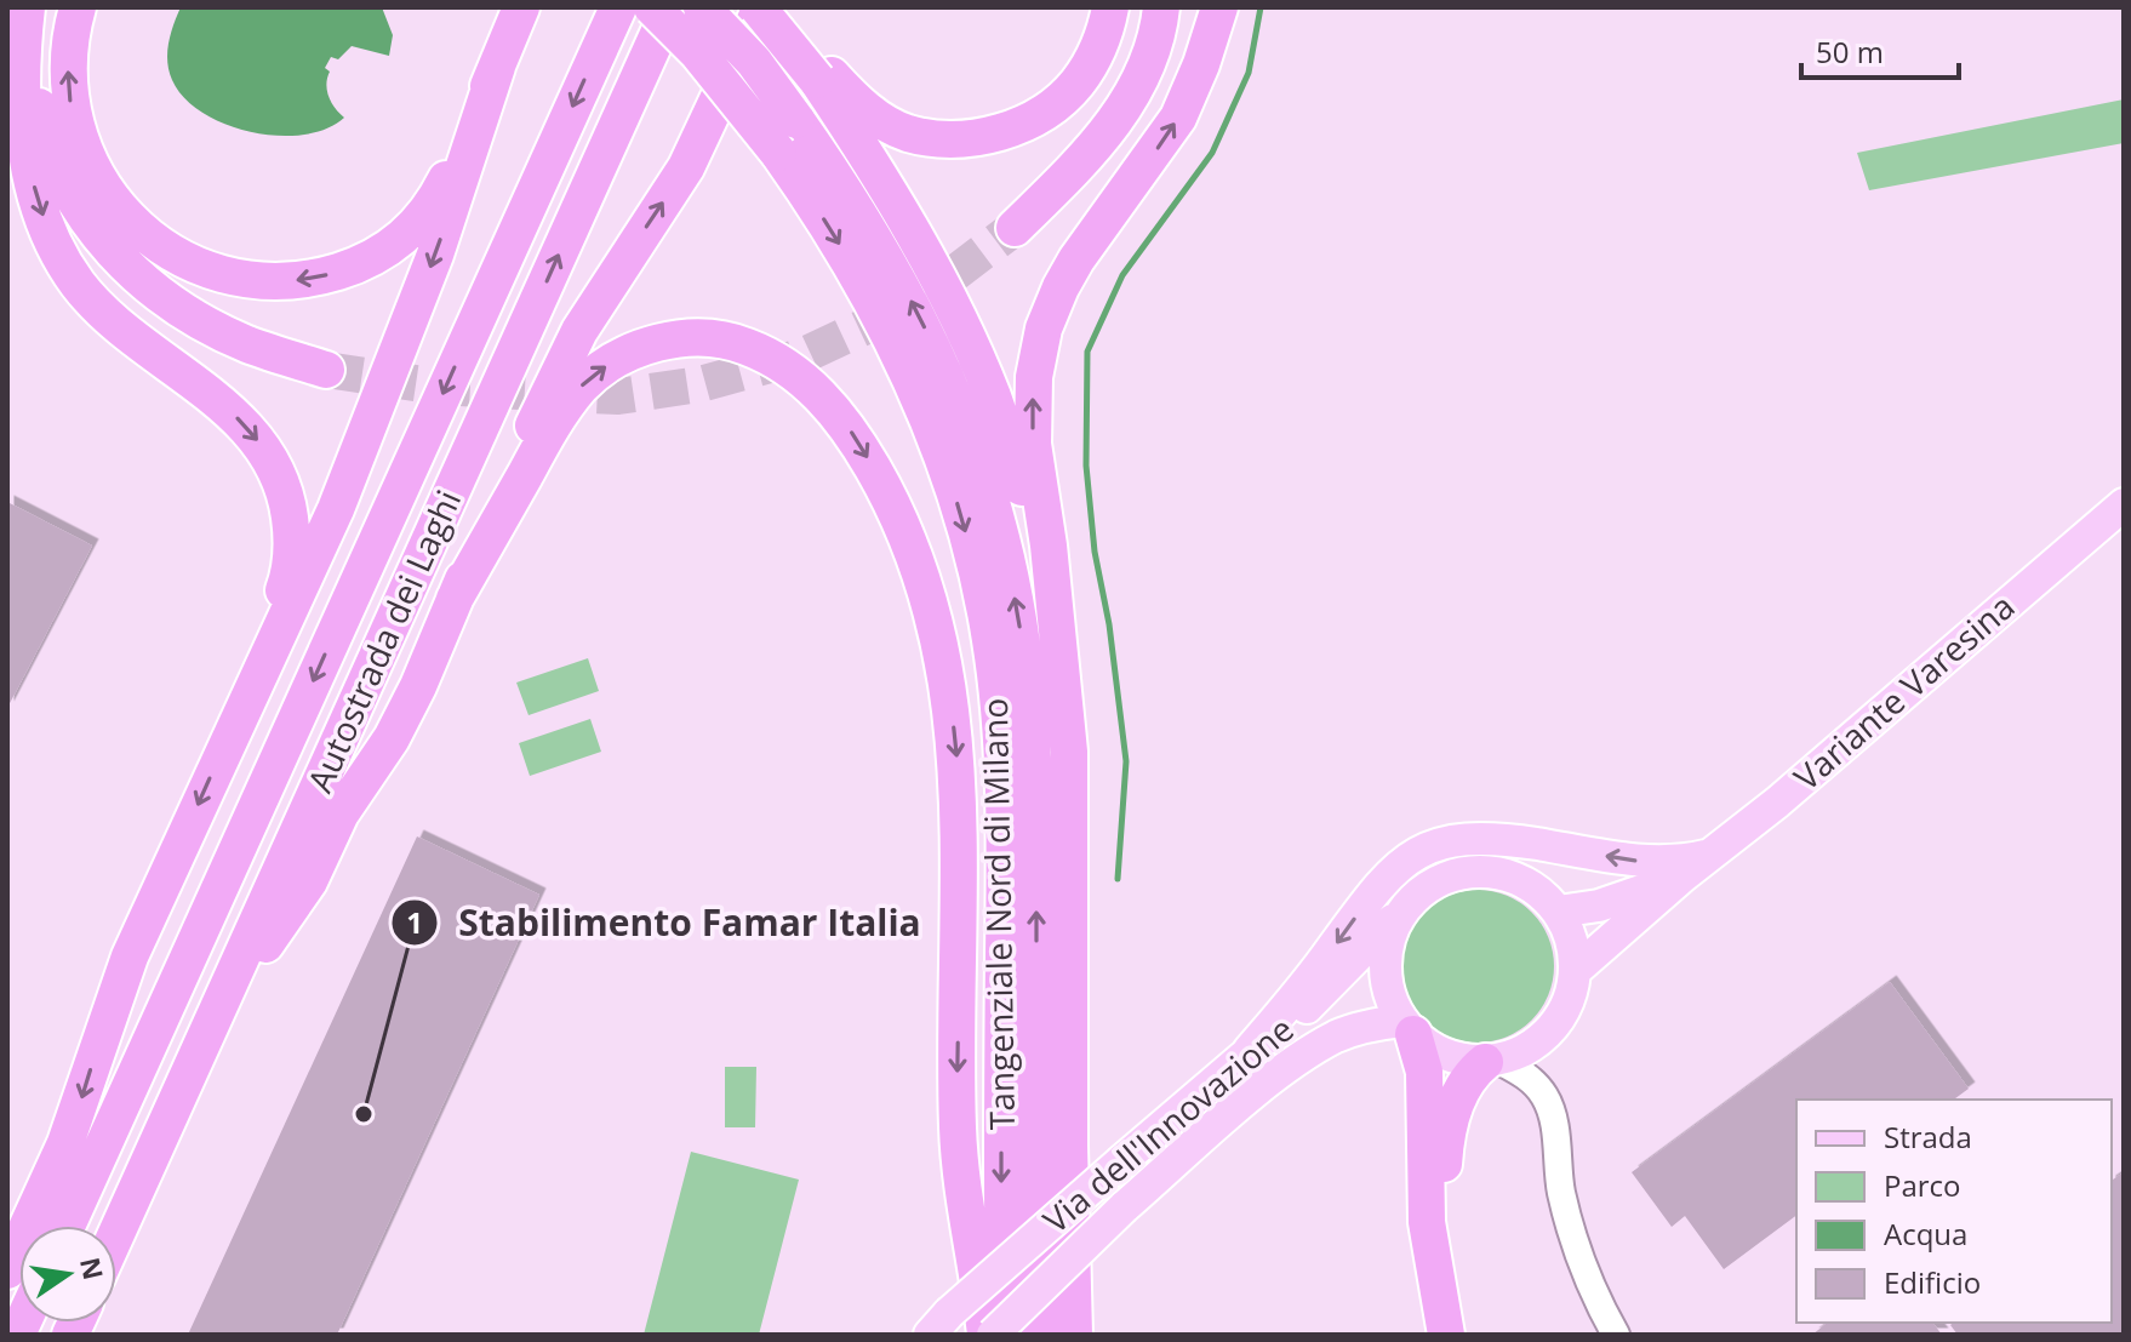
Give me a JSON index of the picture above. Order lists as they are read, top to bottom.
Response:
{
  "streets": {
    "highway": ["Autostrada dei Laghi", "Tangenziale Nord di Milano"],
    "main road": ["Variante Varesina", "Via dell'Innovazione"]
  },
  "crossings": [
    ["Variante Varesina", "Via dell'Innovazione"]
  ],
  "places": ["Stabilimento Famar Italia"],
  "legend": [
    "Strada",
    "Parco",
    "Acqua",
    "Edificio"
  ],
  "scale_bar": "50 m",
  "north": "right"
}
